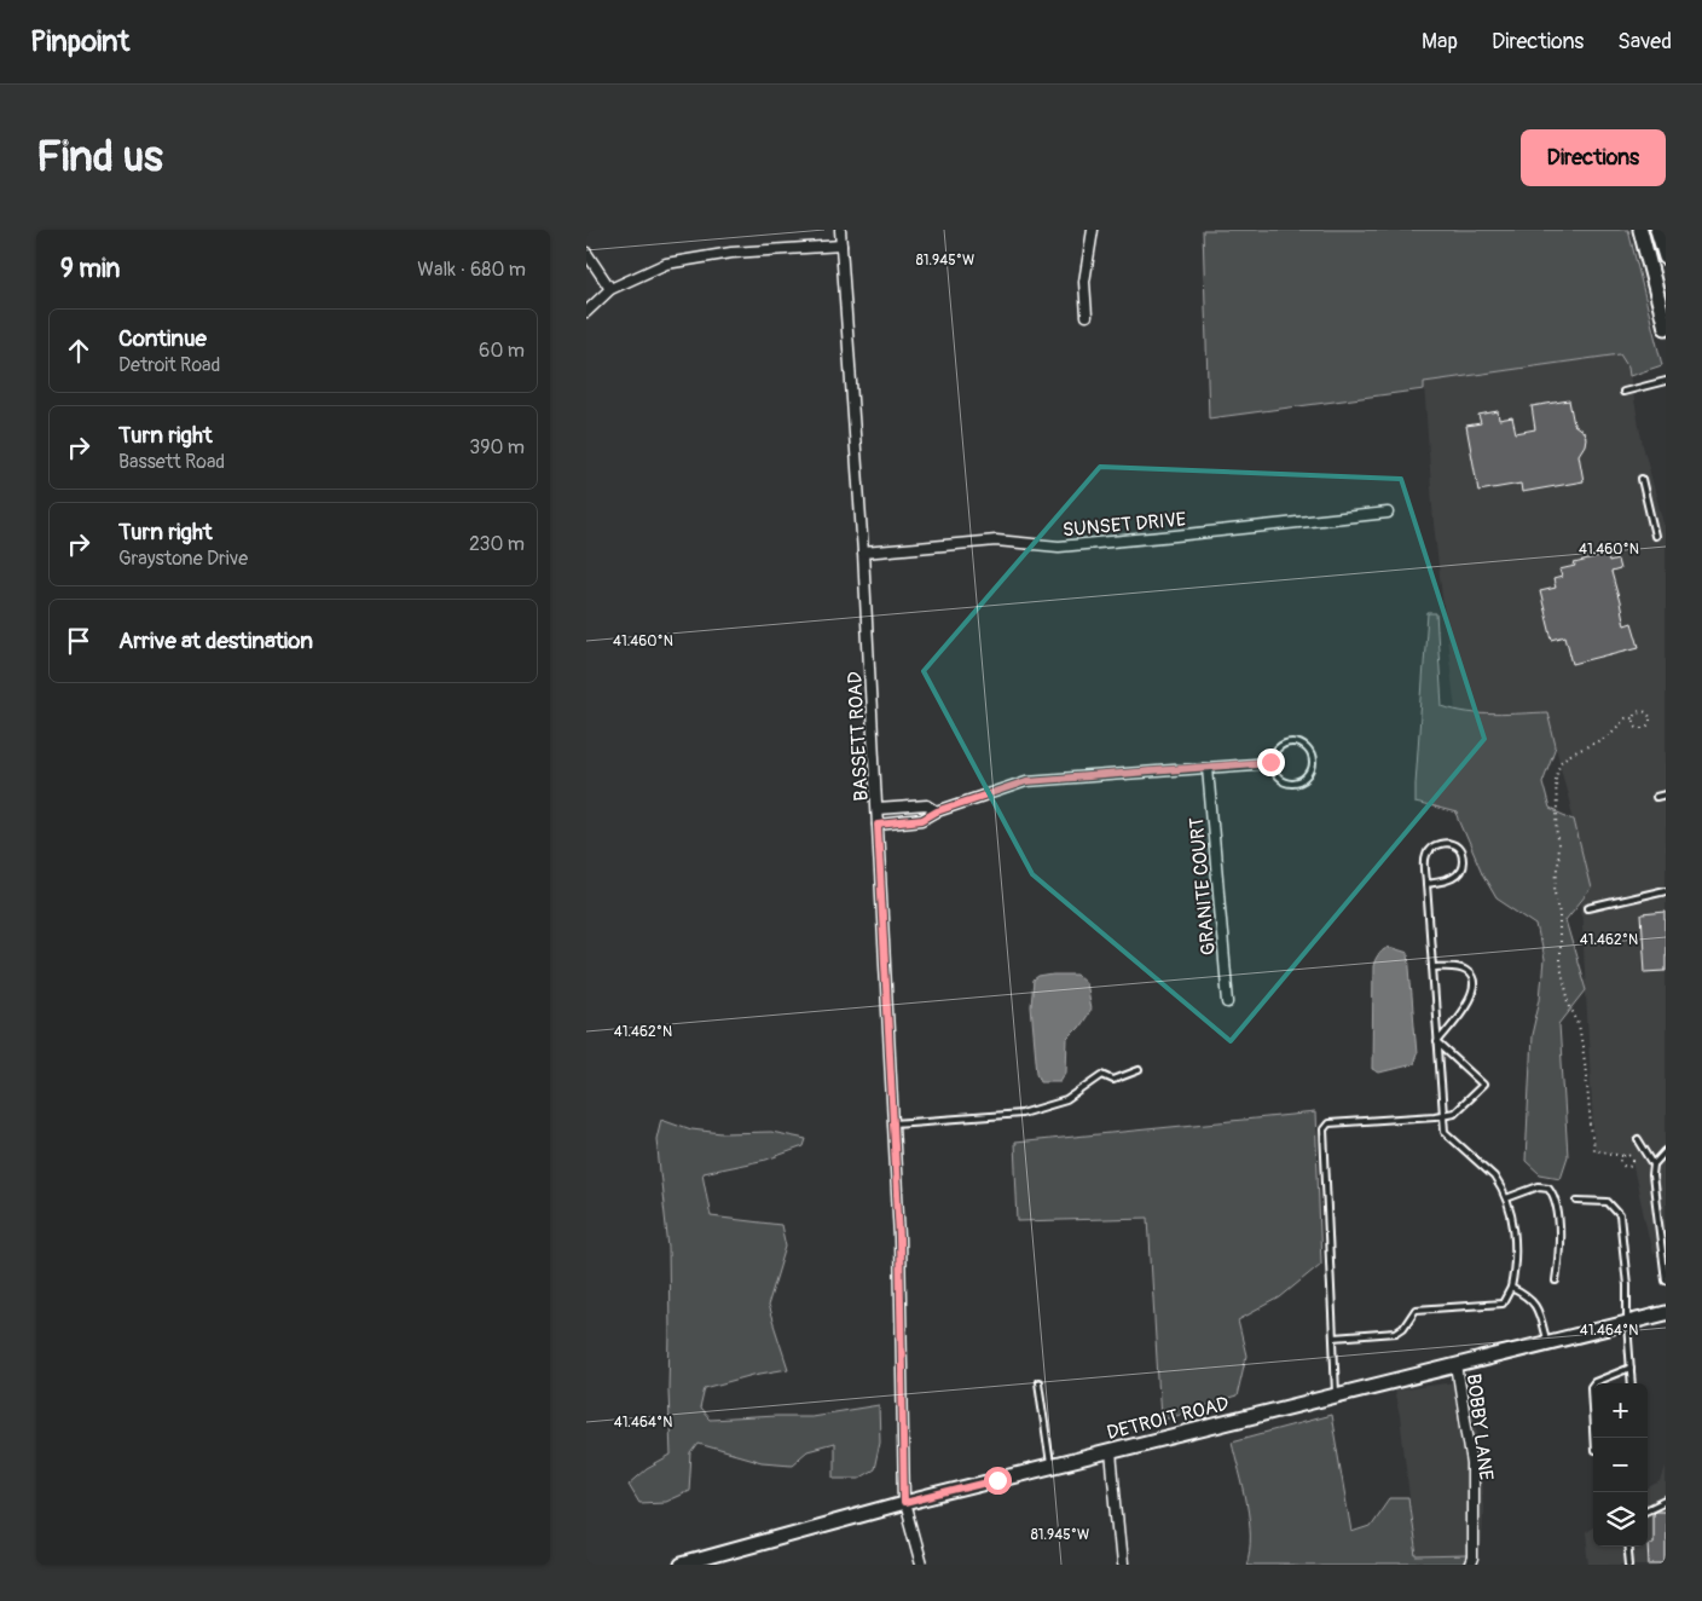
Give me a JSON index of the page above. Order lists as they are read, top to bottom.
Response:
{
  "streets": {
    "main road": ["DETROIT ROAD"],
    "street": [
      "SUNSET DRIVE",
      "BASSETT ROAD",
      "GRANITE COURT",
      "BOBBY LANE"
    ]
  },
  "crossings": [
    ["SUNSET DRIVE", "BASSETT ROAD"],
    ["BASSETT ROAD", "DETROIT ROAD"],
    ["DETROIT ROAD", "BOBBY LANE"]
  ],
  "page": {
    "header": "Pinpoint",
    "nav": ["Map", "Directions", "Saved"],
    "buttons": "Directions",
    "title": "Find us",
    "heading": ["9 min", "Walk · 680 m"],
    "list": [
      ["Continue", "Detroit Road", "60 m"],
      ["Turn right", "Bassett Road", "390 m"],
      ["Turn right", "Graystone Drive", "230 m"],
      "Arrive at destination"
    ],
    "map_buttons": ["+", "−"]
  },
  "coordinates": [
    "81.945°W",
    "41.460°N",
    "41.462°N",
    "41.464°N"
  ]
}
